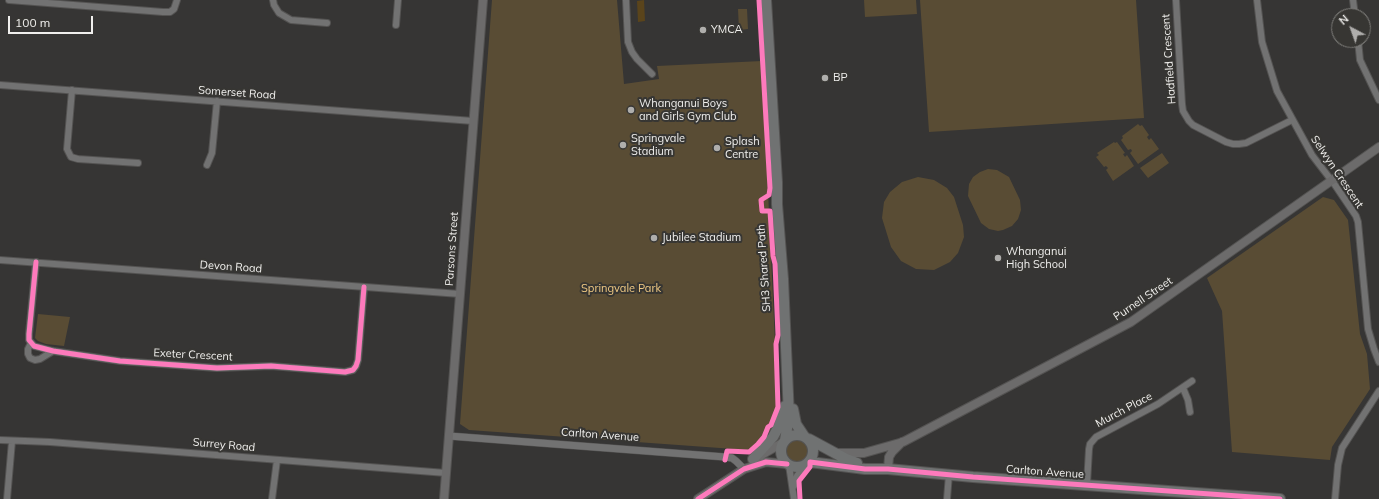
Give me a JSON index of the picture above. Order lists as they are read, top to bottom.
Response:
{
  "streets": {
    "highway": ["Carlton Avenue"],
    "main road": ["Parsons Street", "Purnell Street"],
    "street": [
      "Hadfield Crescent",
      "Somerset Road",
      "Selwyn Crescent",
      "Devon Road",
      "Exeter Crescent",
      "Murch Place",
      "Surrey Road"
    ],
    "cycle path": ["SH3 Shared Path"]
  },
  "crossings": [
    ["Hadfield Crescent", "Selwyn Crescent"],
    ["Somerset Road", "Parsons Street"],
    ["Selwyn Crescent", "Purnell Street"],
    ["Parsons Street", "Devon Road"],
    ["Parsons Street", "Carlton Avenue"],
    ["Parsons Street", "Surrey Road"],
    ["Devon Road", "Exeter Crescent"],
    ["Purnell Street", "Carlton Avenue"],
    ["Murch Place", "Carlton Avenue"]
  ],
  "parks": ["Springvale Park"],
  "places": [
    "YMCA",
    "BP",
    "Whanganui Boys and Girls Gym Club",
    "Springvale Stadium",
    "Splash Centre",
    "Jubilee Stadium",
    "Whanganui High School"
  ],
  "scale_bar": "100 m",
  "north": "top left"
}
